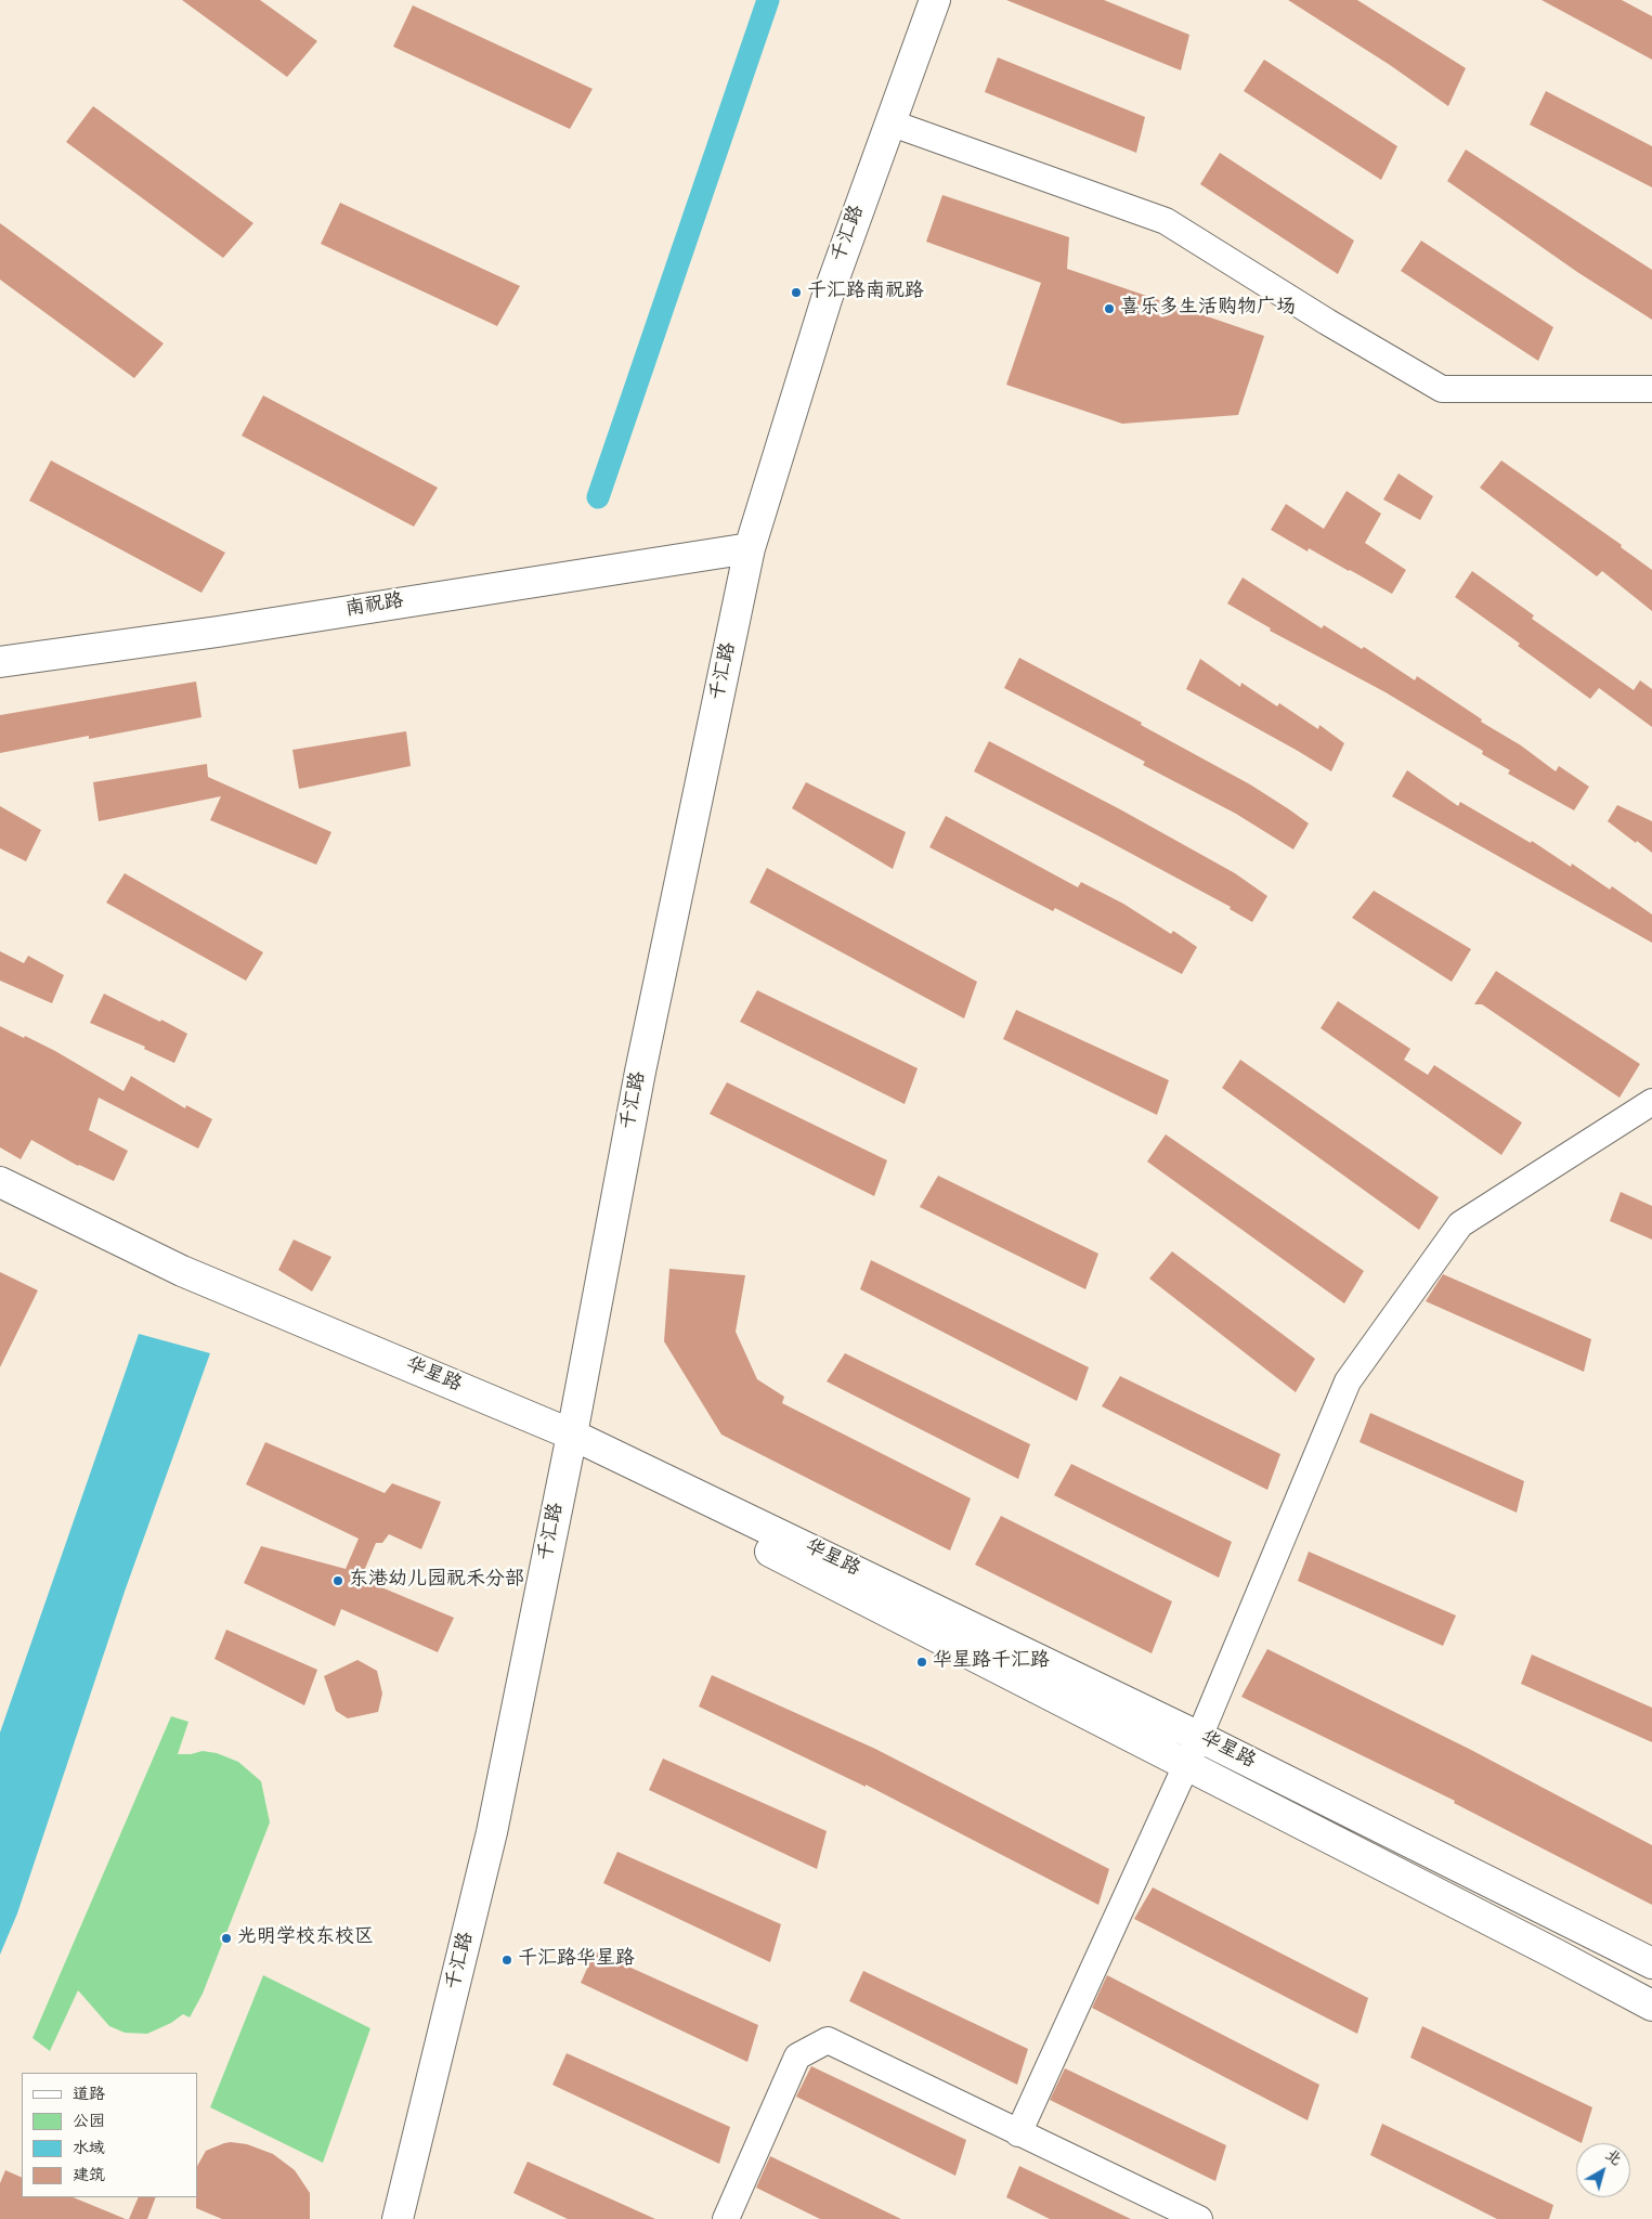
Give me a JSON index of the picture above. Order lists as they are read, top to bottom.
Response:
{
  "streets": {
    "street": ["千汇路", "南祝路", "华星路"]
  },
  "crossings": [
    ["千汇路", "南祝路"],
    ["千汇路", "华星路"]
  ],
  "places": [
    "千汇路南祝路",
    "喜乐多生活购物广场",
    "东港幼儿园祝禾分部",
    "华星路千汇路",
    "光明学校东校区",
    "千汇路华星路"
  ],
  "legend": [
    "道路",
    "公园",
    "水域",
    "建筑"
  ],
  "north": "top right"
}
